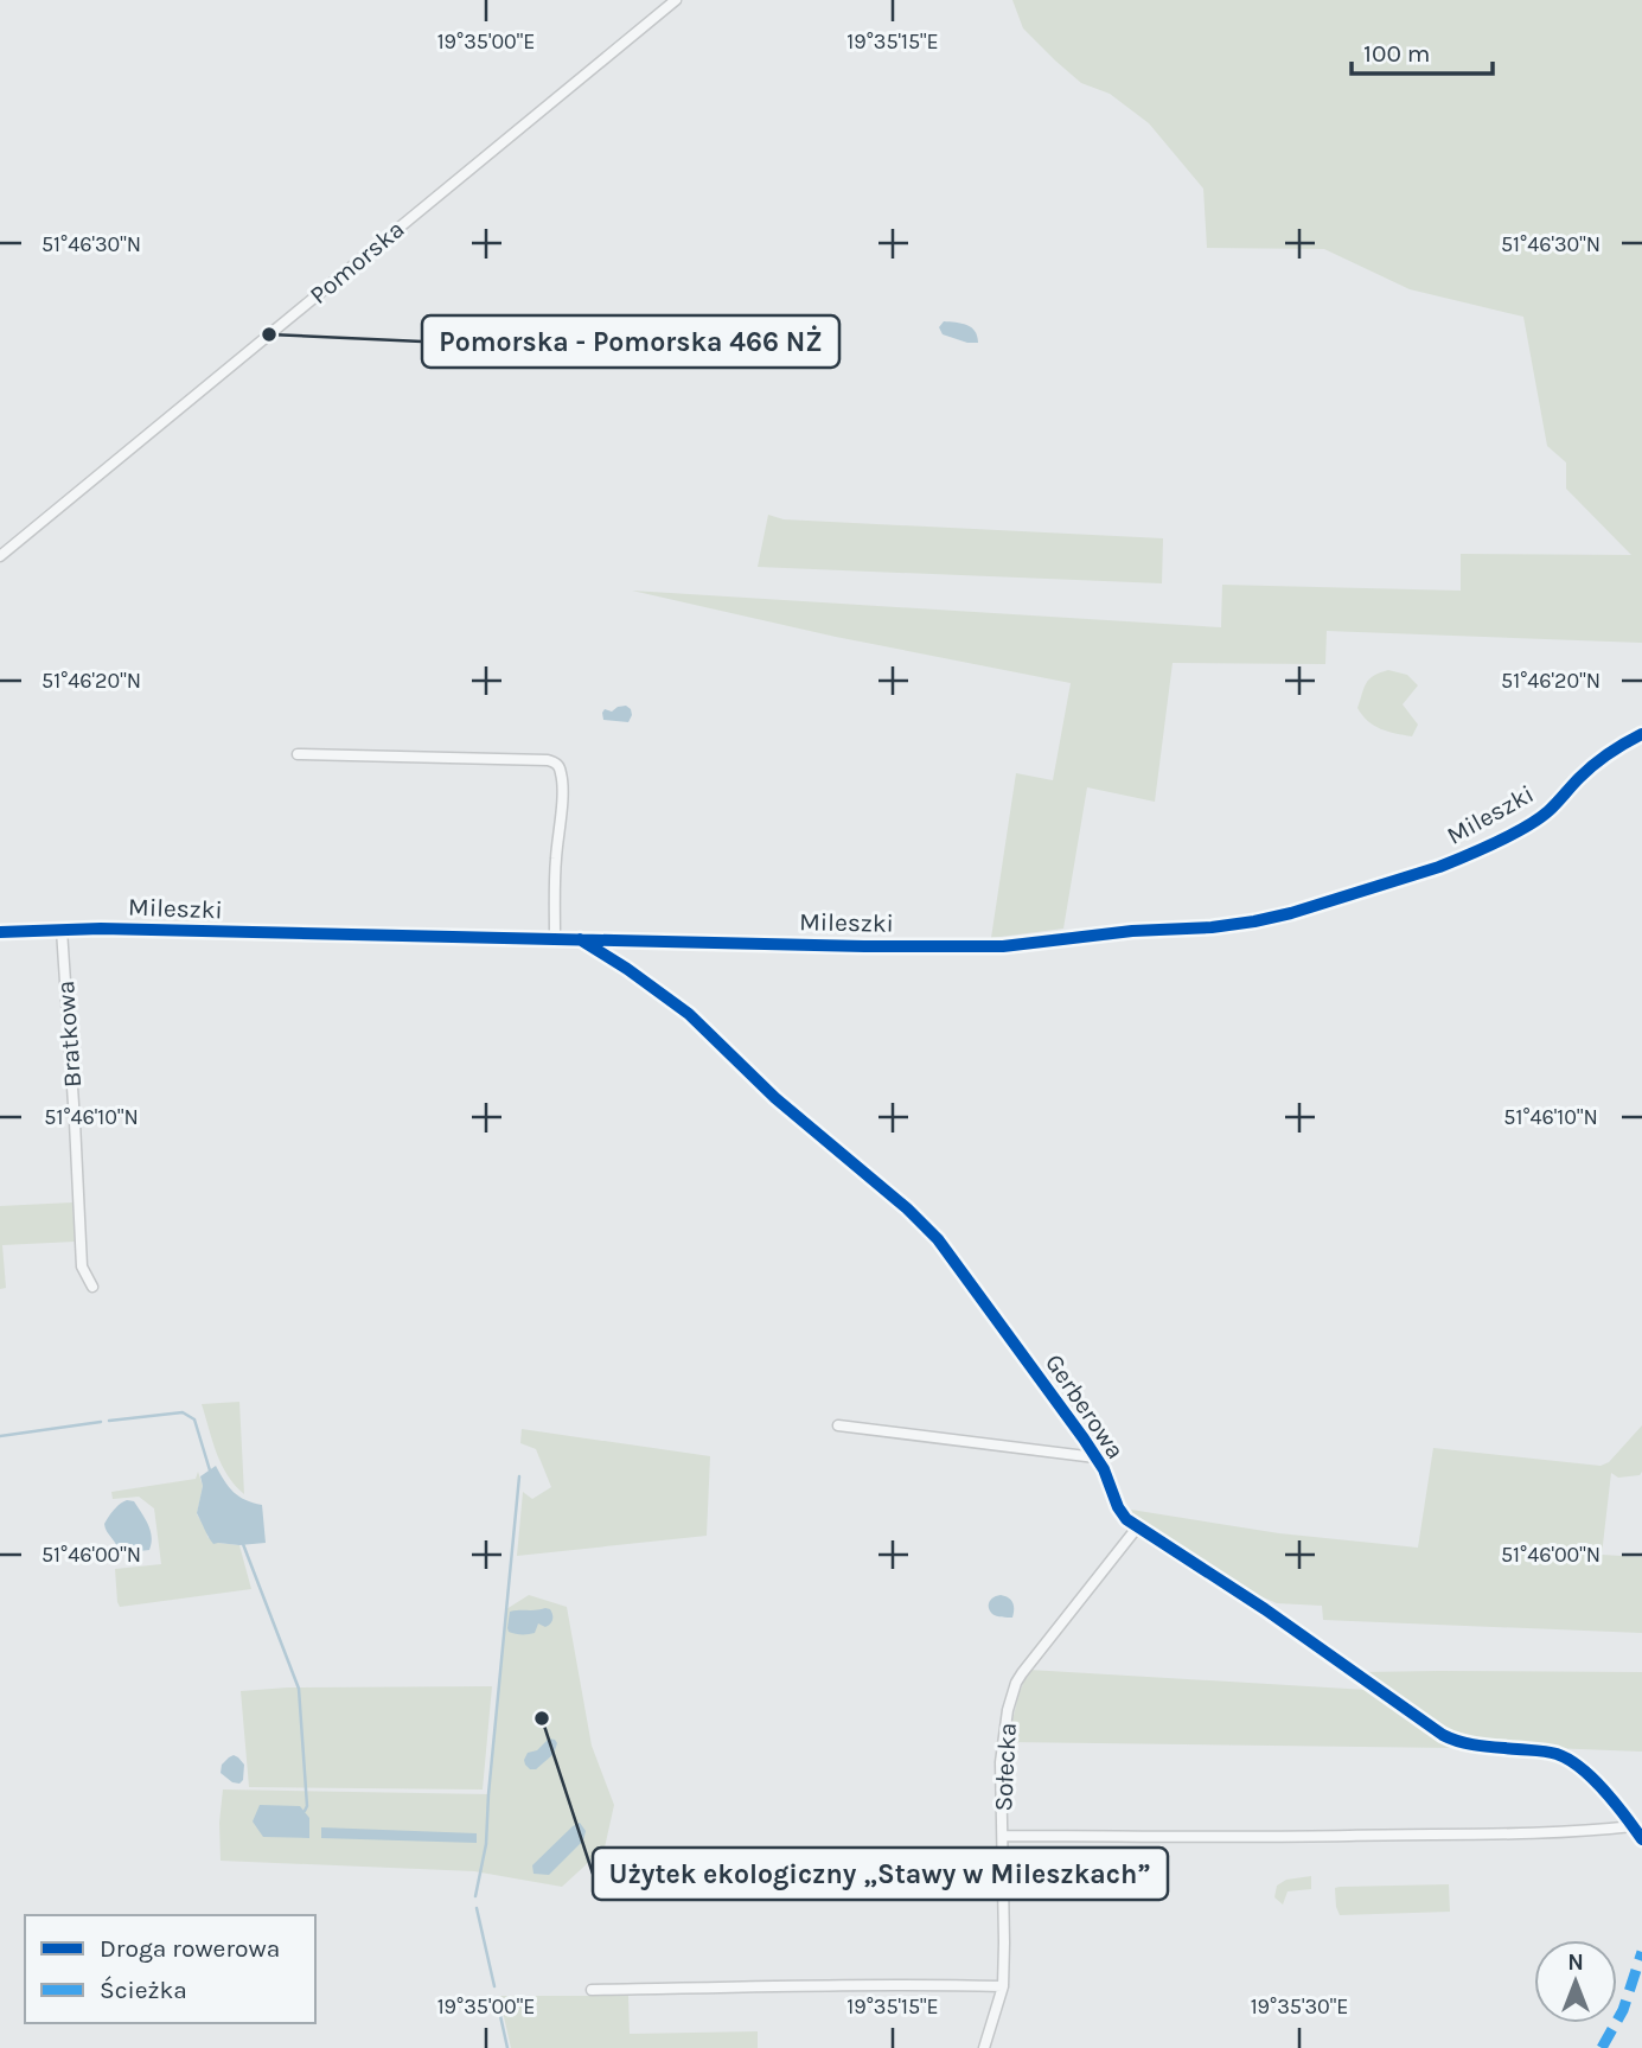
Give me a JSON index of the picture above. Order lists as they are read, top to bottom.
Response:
{
  "streets": {
    "street": [
      "Pomorska",
      "Mileszki",
      "Bratkowa",
      "Gerberowa",
      "Sołecka"
    ]
  },
  "crossings": [
    ["Mileszki", "Bratkowa"],
    ["Mileszki", "Gerberowa"],
    ["Gerberowa", "Sołecka"]
  ],
  "places": ["Pomorska - Pomorska 466 NŻ", "Użytek ekologiczny „Stawy w Mileszkach”"],
  "legend": ["Droga rowerowa", "Ścieżka"],
  "scale_bar": "100 m",
  "north": "top",
  "coordinates": [
    "19°35'00\"E",
    "19°35'15\"E",
    "51°46'30\"N",
    "51°46'20\"N",
    "51°46'10\"N",
    "51°46'00\"N",
    "19°35'30\"E"
  ]
}
